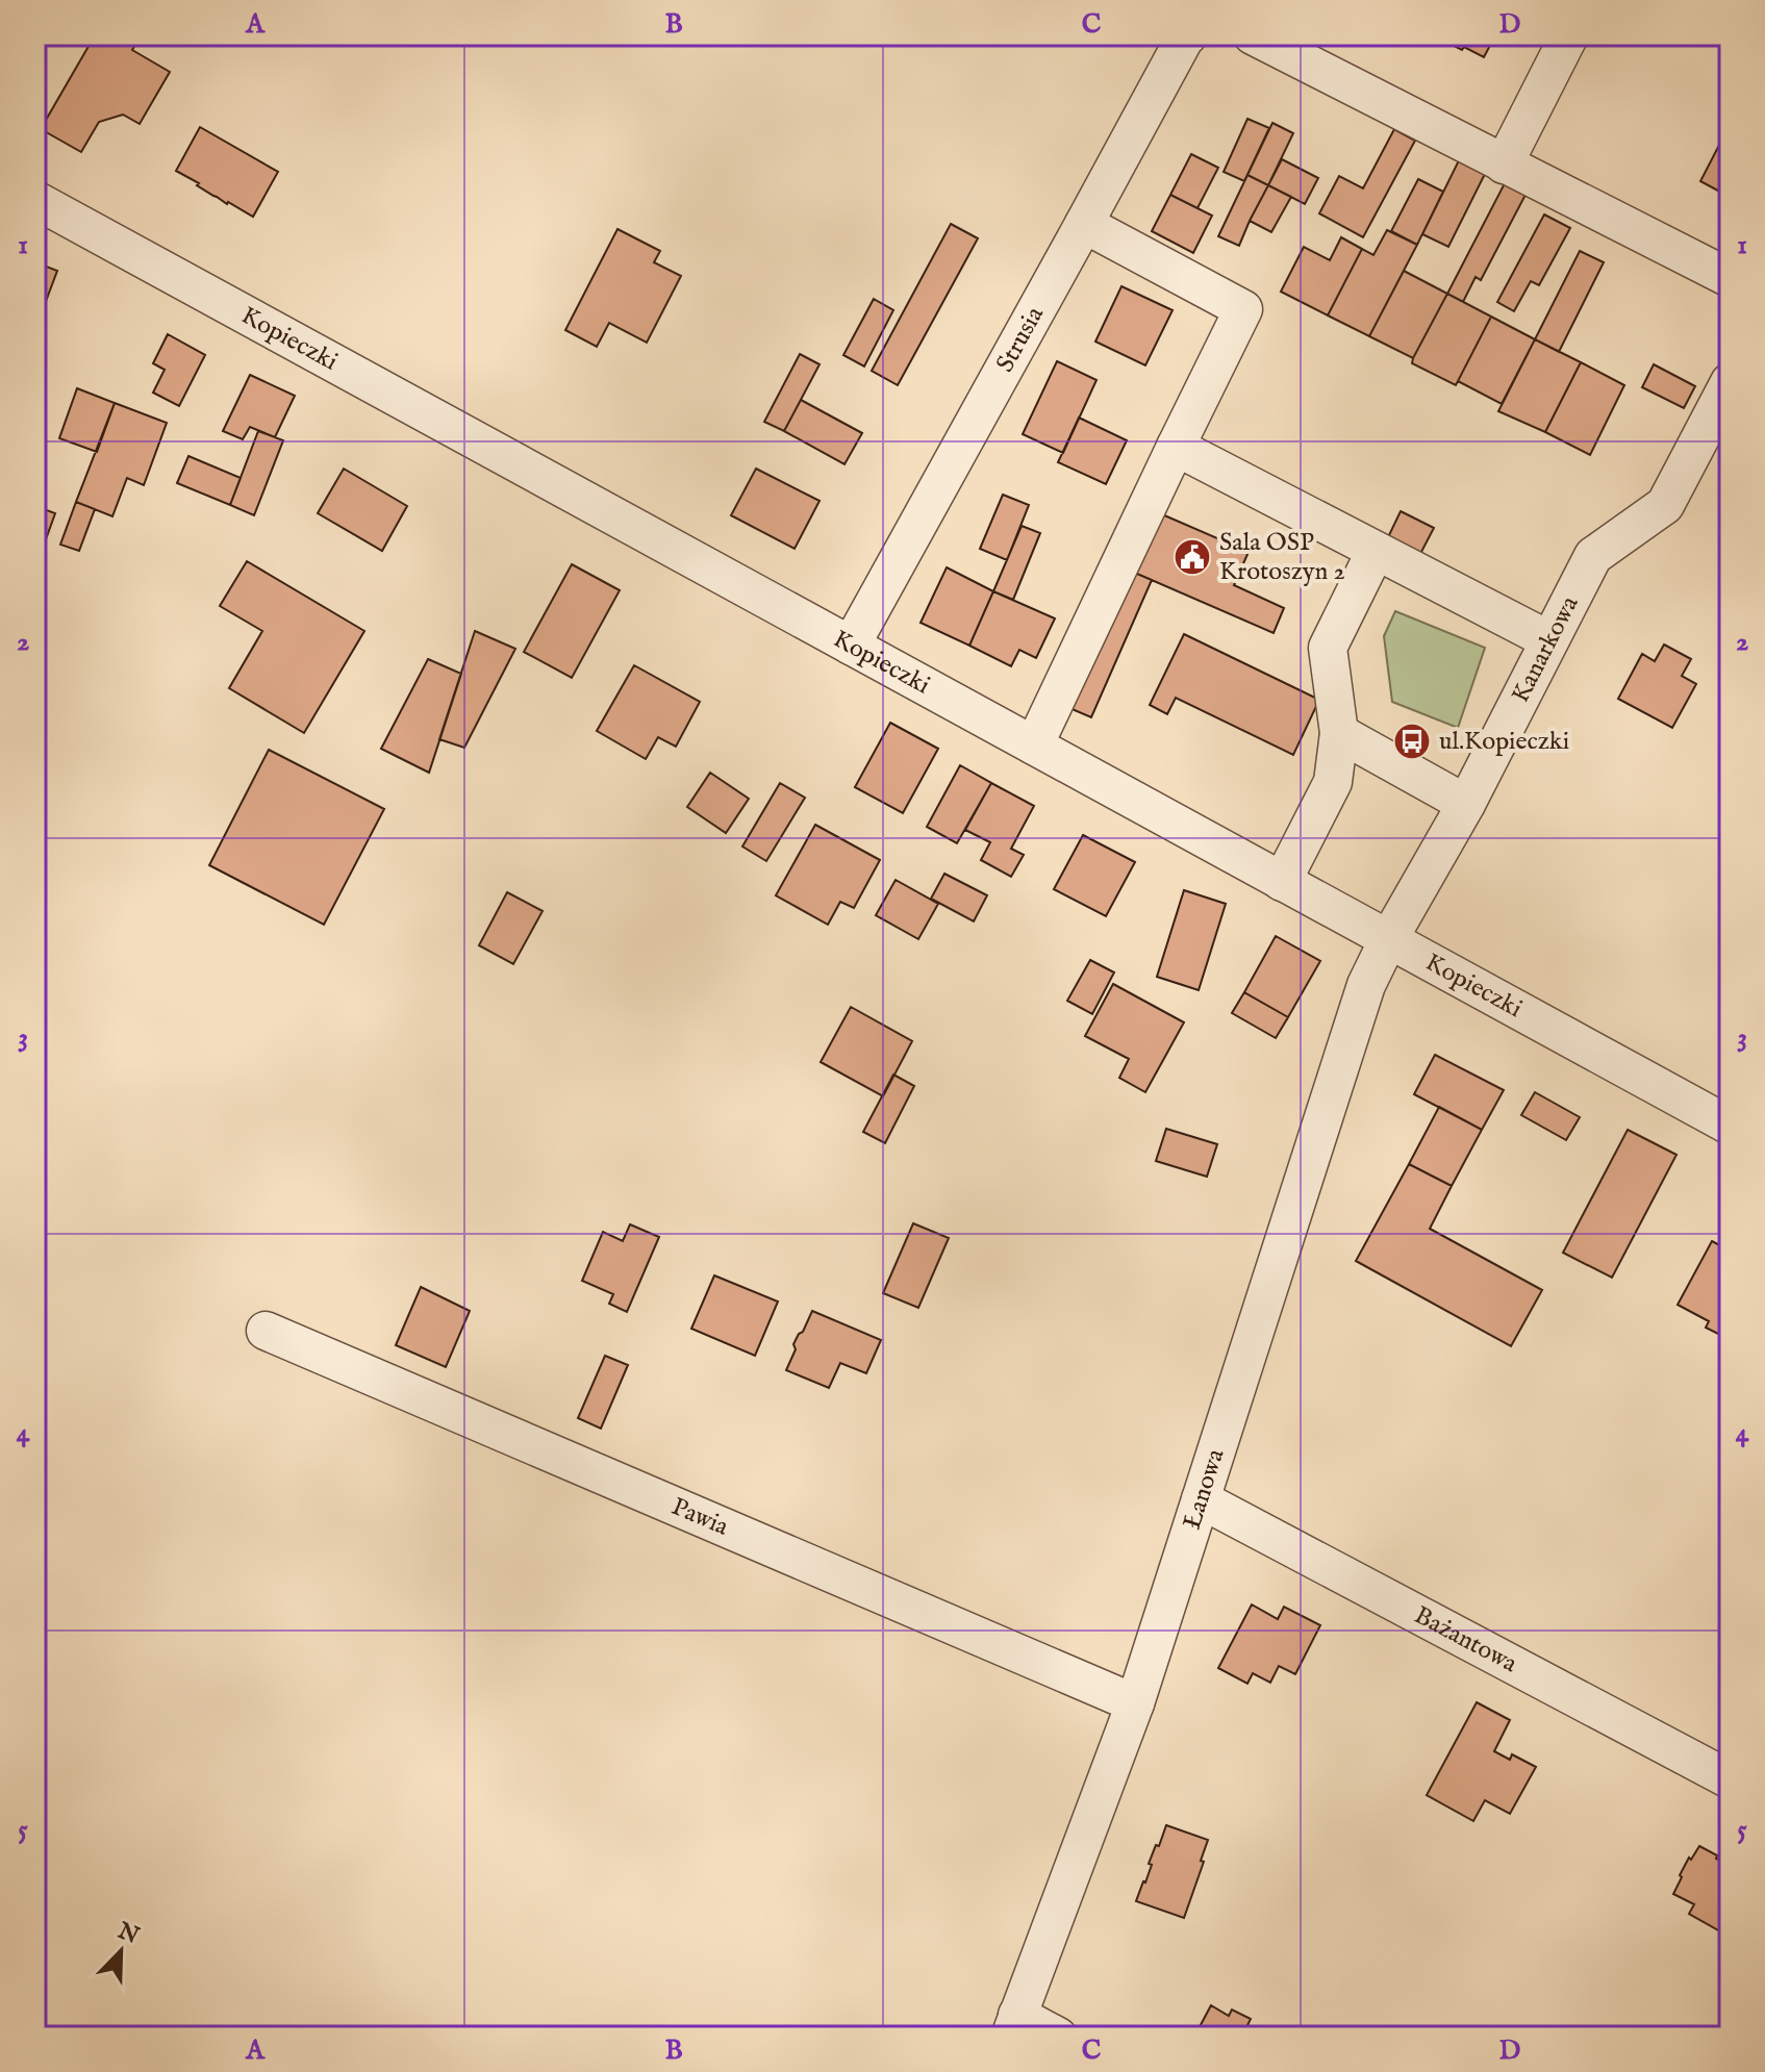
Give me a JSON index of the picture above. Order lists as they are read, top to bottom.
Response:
{
  "streets": {
    "street": [
      "Kopieczki",
      "Strusia",
      "Kanarkowa",
      "Łanowa",
      "Pawia",
      "Bażantowa"
    ]
  },
  "crossings": [
    ["Kopieczki", "Strusia"],
    ["Kopieczki", "Kanarkowa"],
    ["Kopieczki", "Łanowa"],
    ["Kanarkowa", "Łanowa"],
    ["Łanowa", "Pawia"],
    ["Łanowa", "Bażantowa"]
  ],
  "places": {
    "public building": ["Sala OSP Krotoszyn 2"],
    "bus stop": ["ul.Kopieczki"]
  },
  "north": "top right",
  "grid": {
    "columns": [
      "A",
      "B",
      "C",
      "D"
    ],
    "rows": [
      "1",
      "2",
      "3",
      "4",
      "5"
    ]
  }
}
